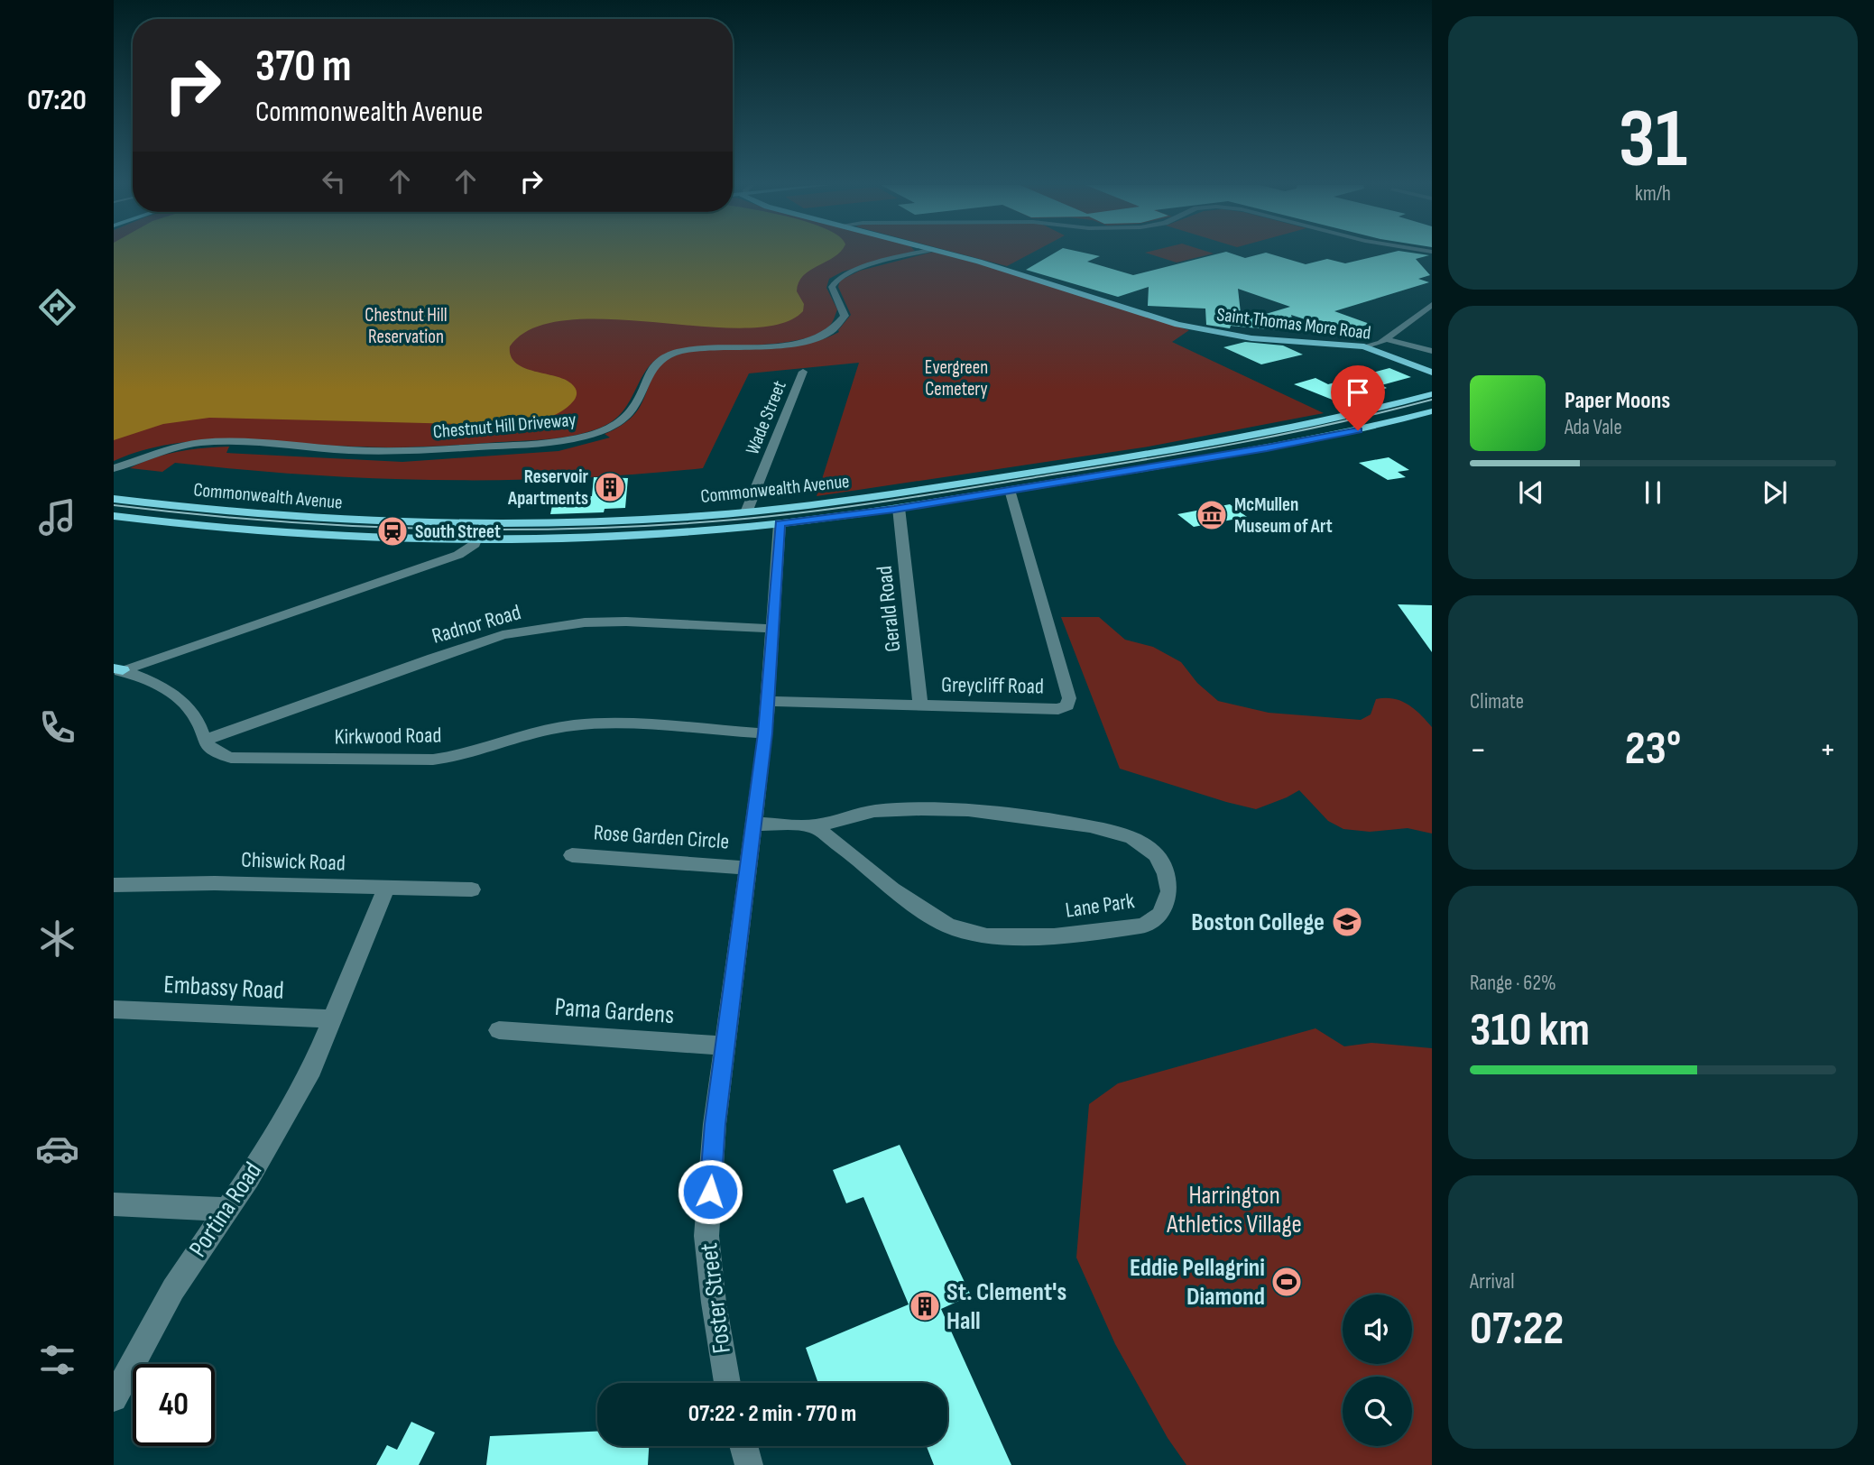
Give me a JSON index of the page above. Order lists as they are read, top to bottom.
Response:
{
  "streets": {
    "main road": ["Saint Thomas More Road", "Commonwealth Avenue"],
    "street": [
      "Wade Street",
      "Chestnut Hill Driveway",
      "Gerald Road",
      "Radnor Road",
      "Greycliff Road",
      "Kirkwood Road",
      "Rose Garden Circle",
      "Chiswick Road",
      "Lane Park",
      "Embassy Road",
      "Pama Gardens",
      "Portina Road",
      "Foster Street"
    ]
  },
  "crossings": [
    ["Wade Street", "Commonwealth Avenue"],
    ["Commonwealth Avenue", "Gerald Road"],
    ["Commonwealth Avenue", "Greycliff Road"],
    ["Commonwealth Avenue", "Foster Street"],
    ["Gerald Road", "Greycliff Road"],
    ["Radnor Road", "Kirkwood Road"],
    ["Radnor Road", "Foster Street"],
    ["Greycliff Road", "Foster Street"],
    ["Kirkwood Road", "Foster Street"],
    ["Rose Garden Circle", "Foster Street"],
    ["Chiswick Road", "Portina Road"],
    ["Lane Park", "Foster Street"],
    ["Embassy Road", "Portina Road"],
    ["Pama Gardens", "Foster Street"]
  ],
  "parks": ["Chestnut Hill Reservation", "Evergreen Cemetery", "Harrington Athletics Village"],
  "places": {
    "building": ["Reservoir Apartments", "St. Clement's Hall"],
    "museum": ["McMullen Museum of Art"],
    "station": ["South Street"],
    "school or university": ["Boston College"],
    "sports": ["Eddie Pellagrini Diamond"]
  },
  "page": {
    "tabs": "07:20",
    "tile": [
      ["31", "km/h"],
      "Climate",
      ["Range · 62%", "310 km"],
      ["Arrival", "07:22"]
    ],
    "turn": ["370 m", "Commonwealth Avenue"],
    "song": ["Paper Moons", "Ada Vale"],
    "heat": ["−", "23°", "+"],
    "limit": "40",
    "trip": "07:22 · 2 min · 770 m"
  }
}
